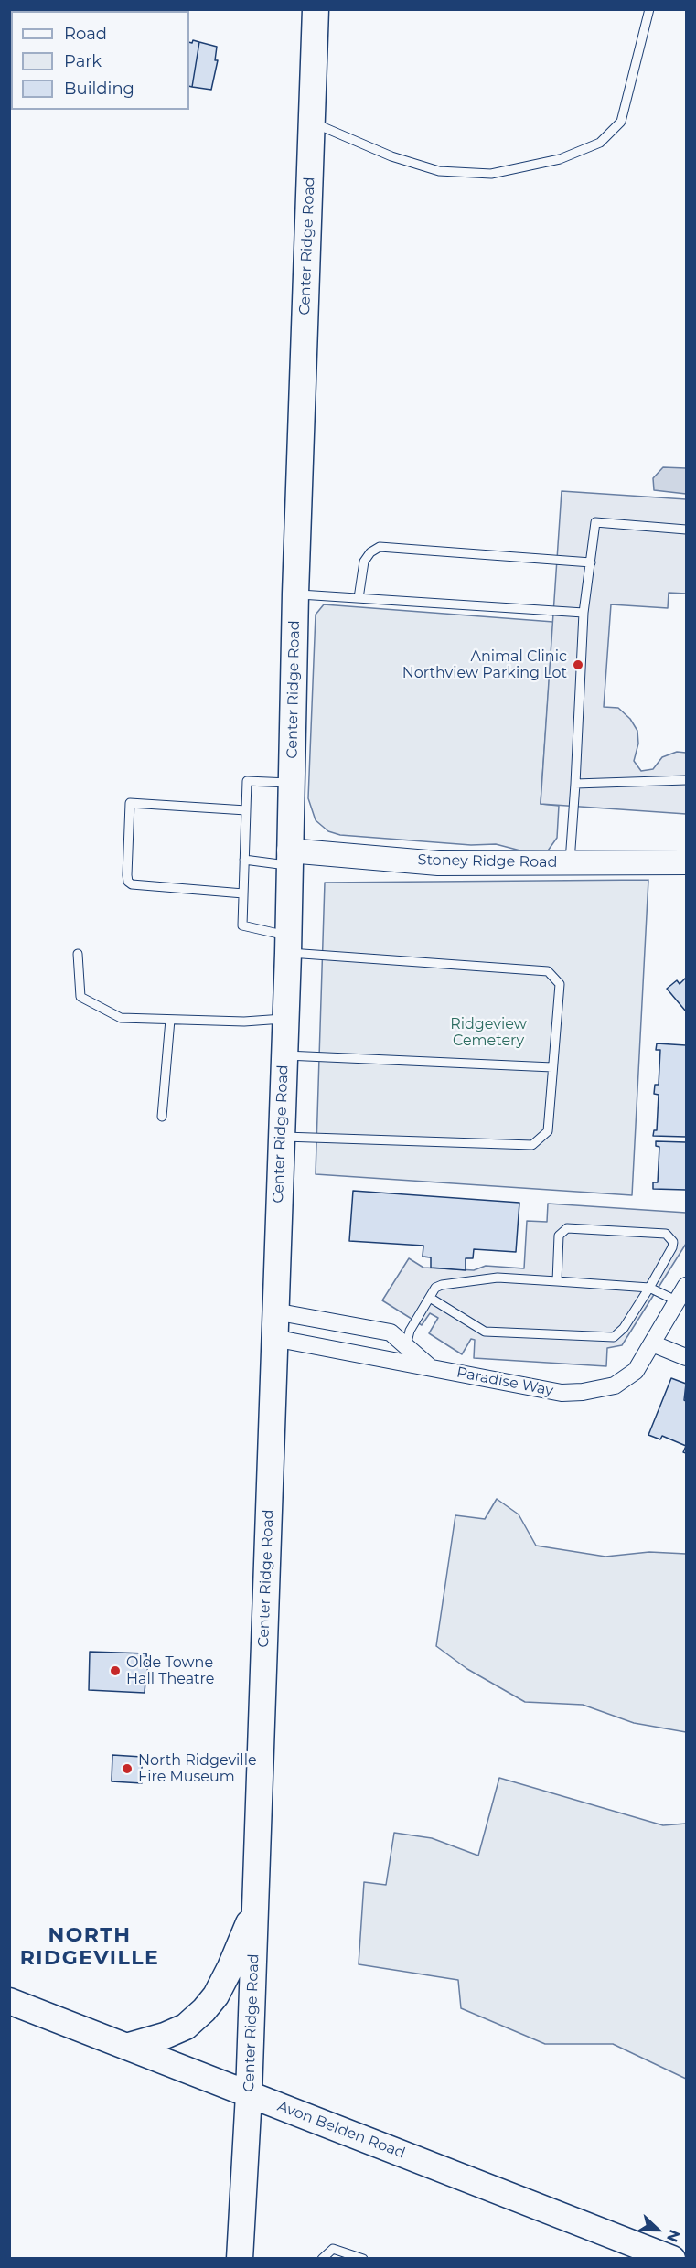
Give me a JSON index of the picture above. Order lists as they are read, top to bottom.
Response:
{
  "streets": {
    "main road": ["Center Ridge Road", "Avon Belden Road"],
    "street": ["Stoney Ridge Road", "Paradise Way"]
  },
  "crossings": [
    ["Center Ridge Road", "Stoney Ridge Road"],
    ["Center Ridge Road", "Paradise Way"],
    ["Center Ridge Road", "Avon Belden Road"]
  ],
  "districts": ["NORTH RIDGEVILLE"],
  "parks": ["Ridgeview Cemetery"],
  "places": ["Animal Clinic Northview Parking Lot", "Olde Towne Hall Theatre", "North Ridgeville Fire Museum"],
  "legend": ["Road", "Park", "Building"],
  "north": "right"
}
